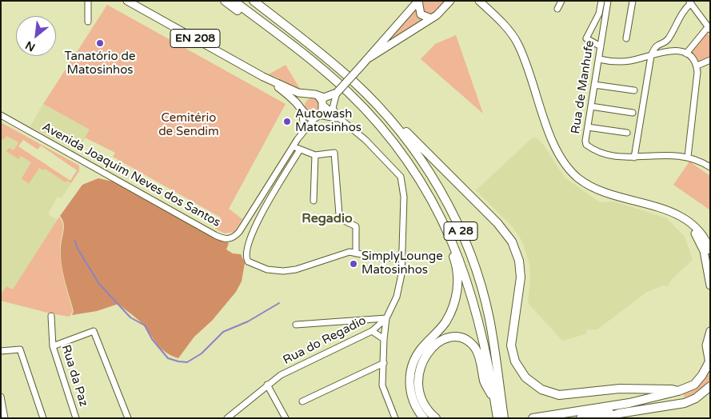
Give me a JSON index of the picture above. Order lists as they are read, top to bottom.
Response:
{
  "streets": {
    "highway": ["A 28"],
    "main road": ["EN 208"],
    "street": [
      "Rua de Manhufe",
      "Avenida Joaquim Neves dos Santos",
      "Rua do Regadio",
      "Rua da Paz"
    ]
  },
  "crossings": [
    ["Avenida Joaquim Neves dos Santos", "Rua do Regadio"]
  ],
  "districts": ["Regadio"],
  "parks": ["Cemitério de Sendim"],
  "places": ["Tanatório de Matosinhos", "Autowash Matosinhos", "SimplyLounge Matosinhos"],
  "north": "bottom left"
}
